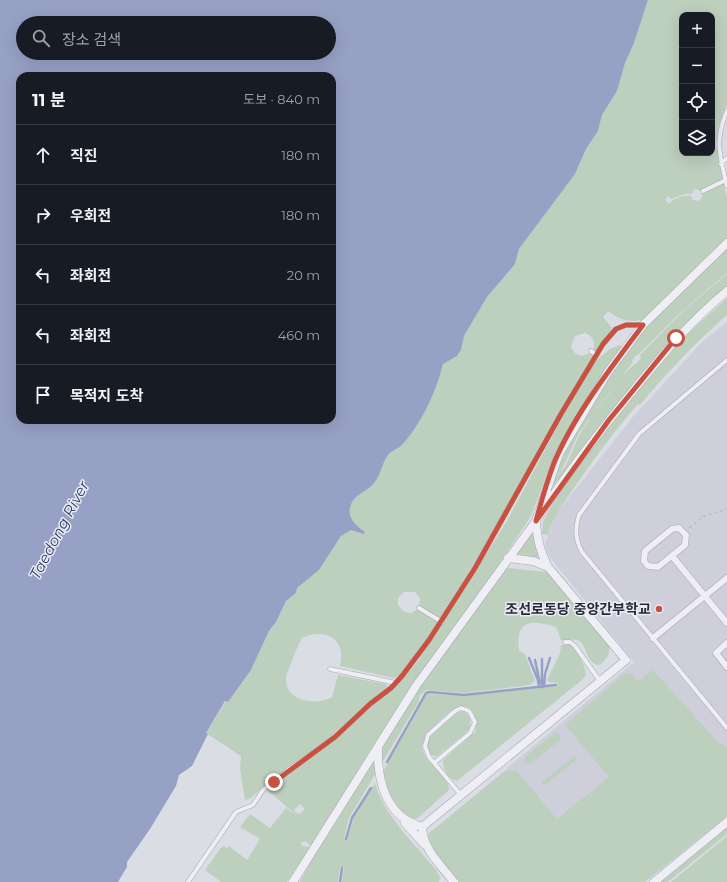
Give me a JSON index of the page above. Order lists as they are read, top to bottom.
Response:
{
  "water": ["Taedong River"],
  "places": ["조선로동당 중앙간부학교"],
  "page": {
    "map_buttons": ["+", "−"],
    "search": "장소 검색",
    "heading": ["11 분", "도보 · 840 m"],
    "list": [
      ["직진", "180 m"],
      ["우회전", "180 m"],
      ["좌회전", "20 m"],
      ["좌회전", "460 m"],
      "목적지 도착"
    ]
  }
}
